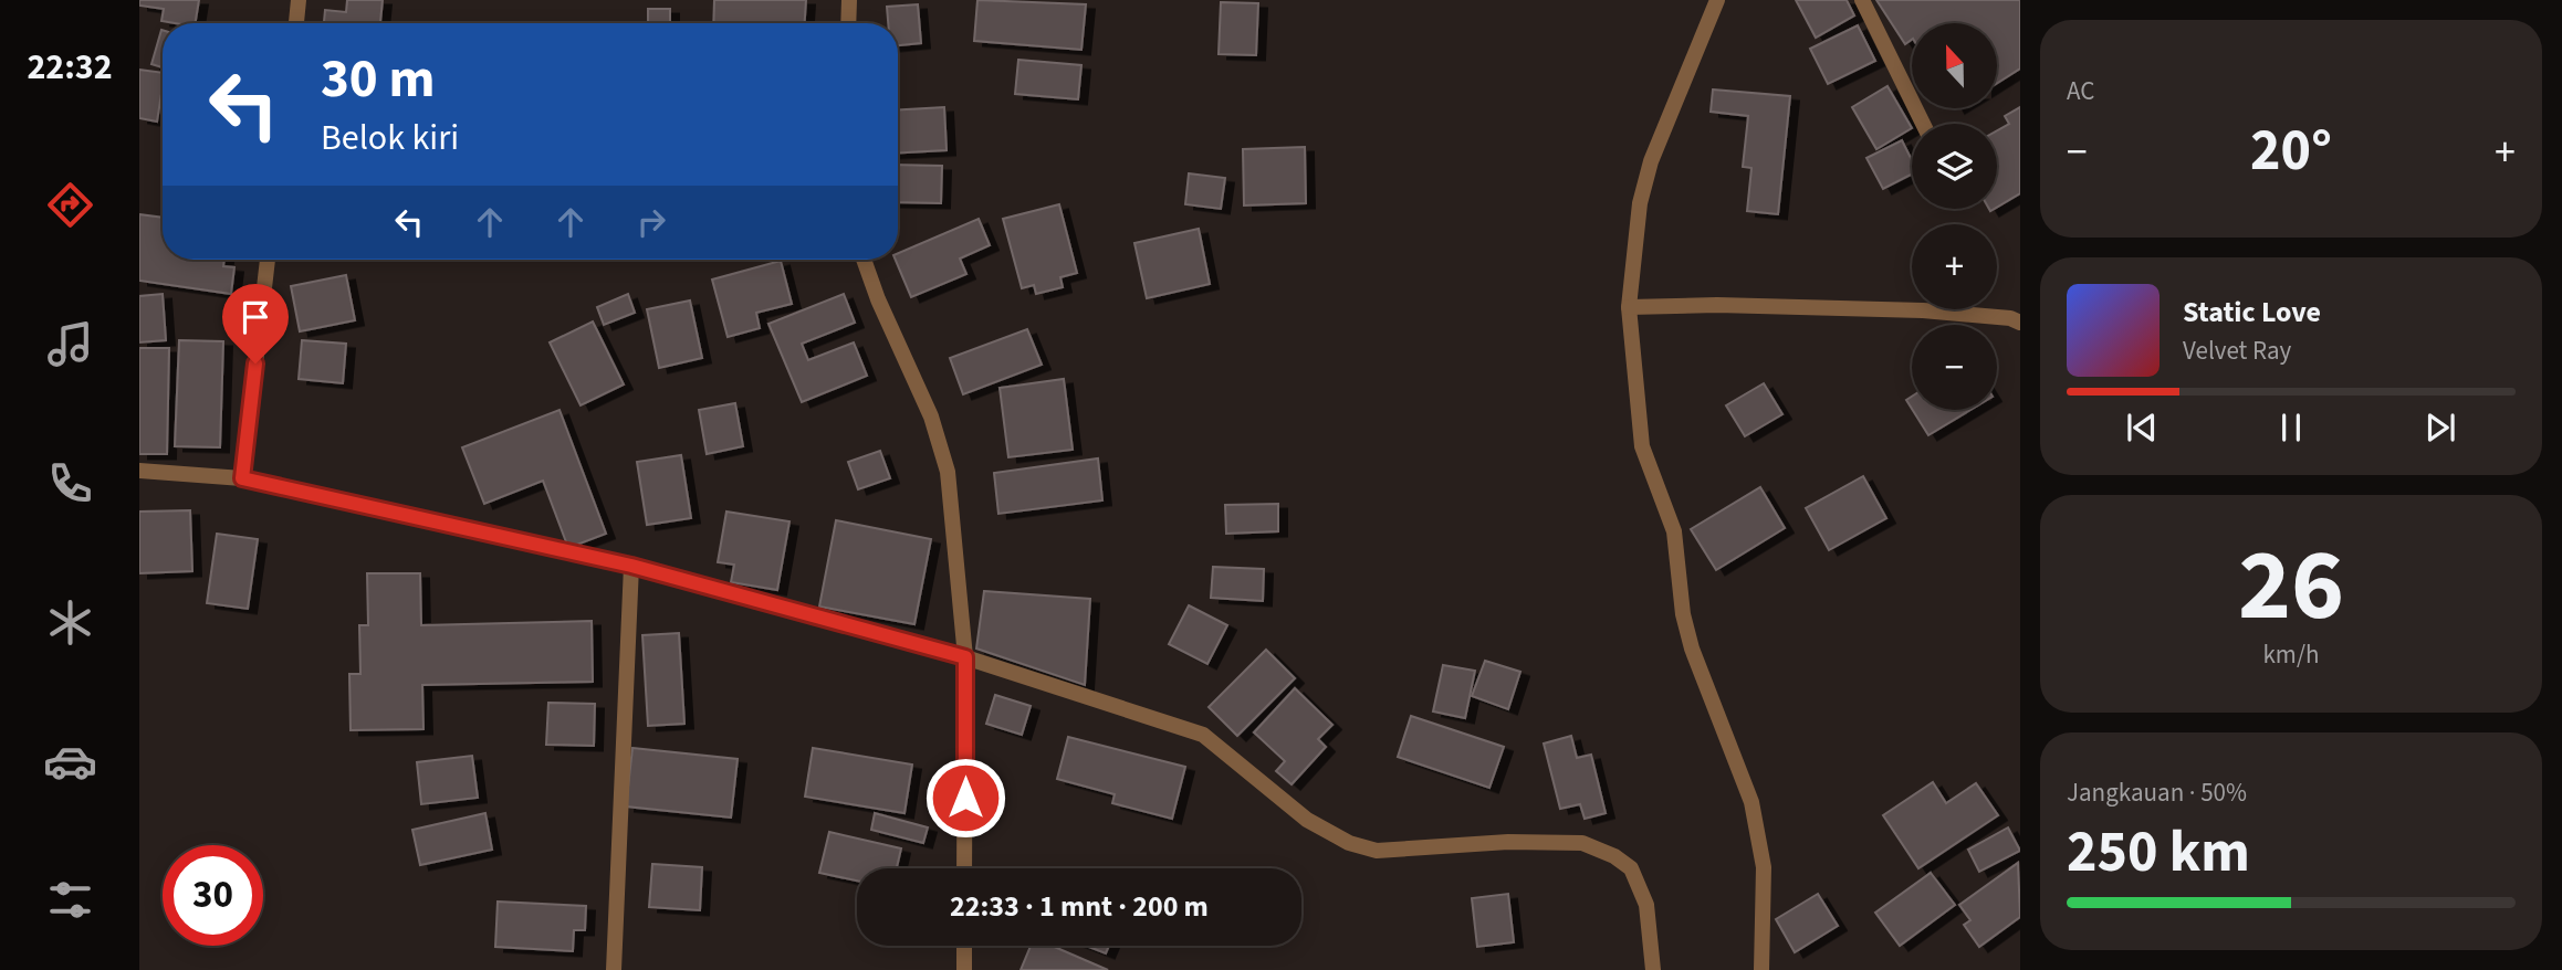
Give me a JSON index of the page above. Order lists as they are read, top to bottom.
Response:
{
  "north": "top",
  "page": {
    "tabs": "22:32",
    "tile": [
      "AC",
      ["26", "km/h"],
      ["Jangkauan · 50%", "250 km"]
    ],
    "map_buttons": ["+", "−"],
    "turn": ["30 m", "Belok kiri"],
    "heat": ["−", "20°", "+"],
    "song": ["Static Love", "Velvet Ray"],
    "limit": "30",
    "trip": "22:33 · 1 mnt · 200 m"
  }
}
